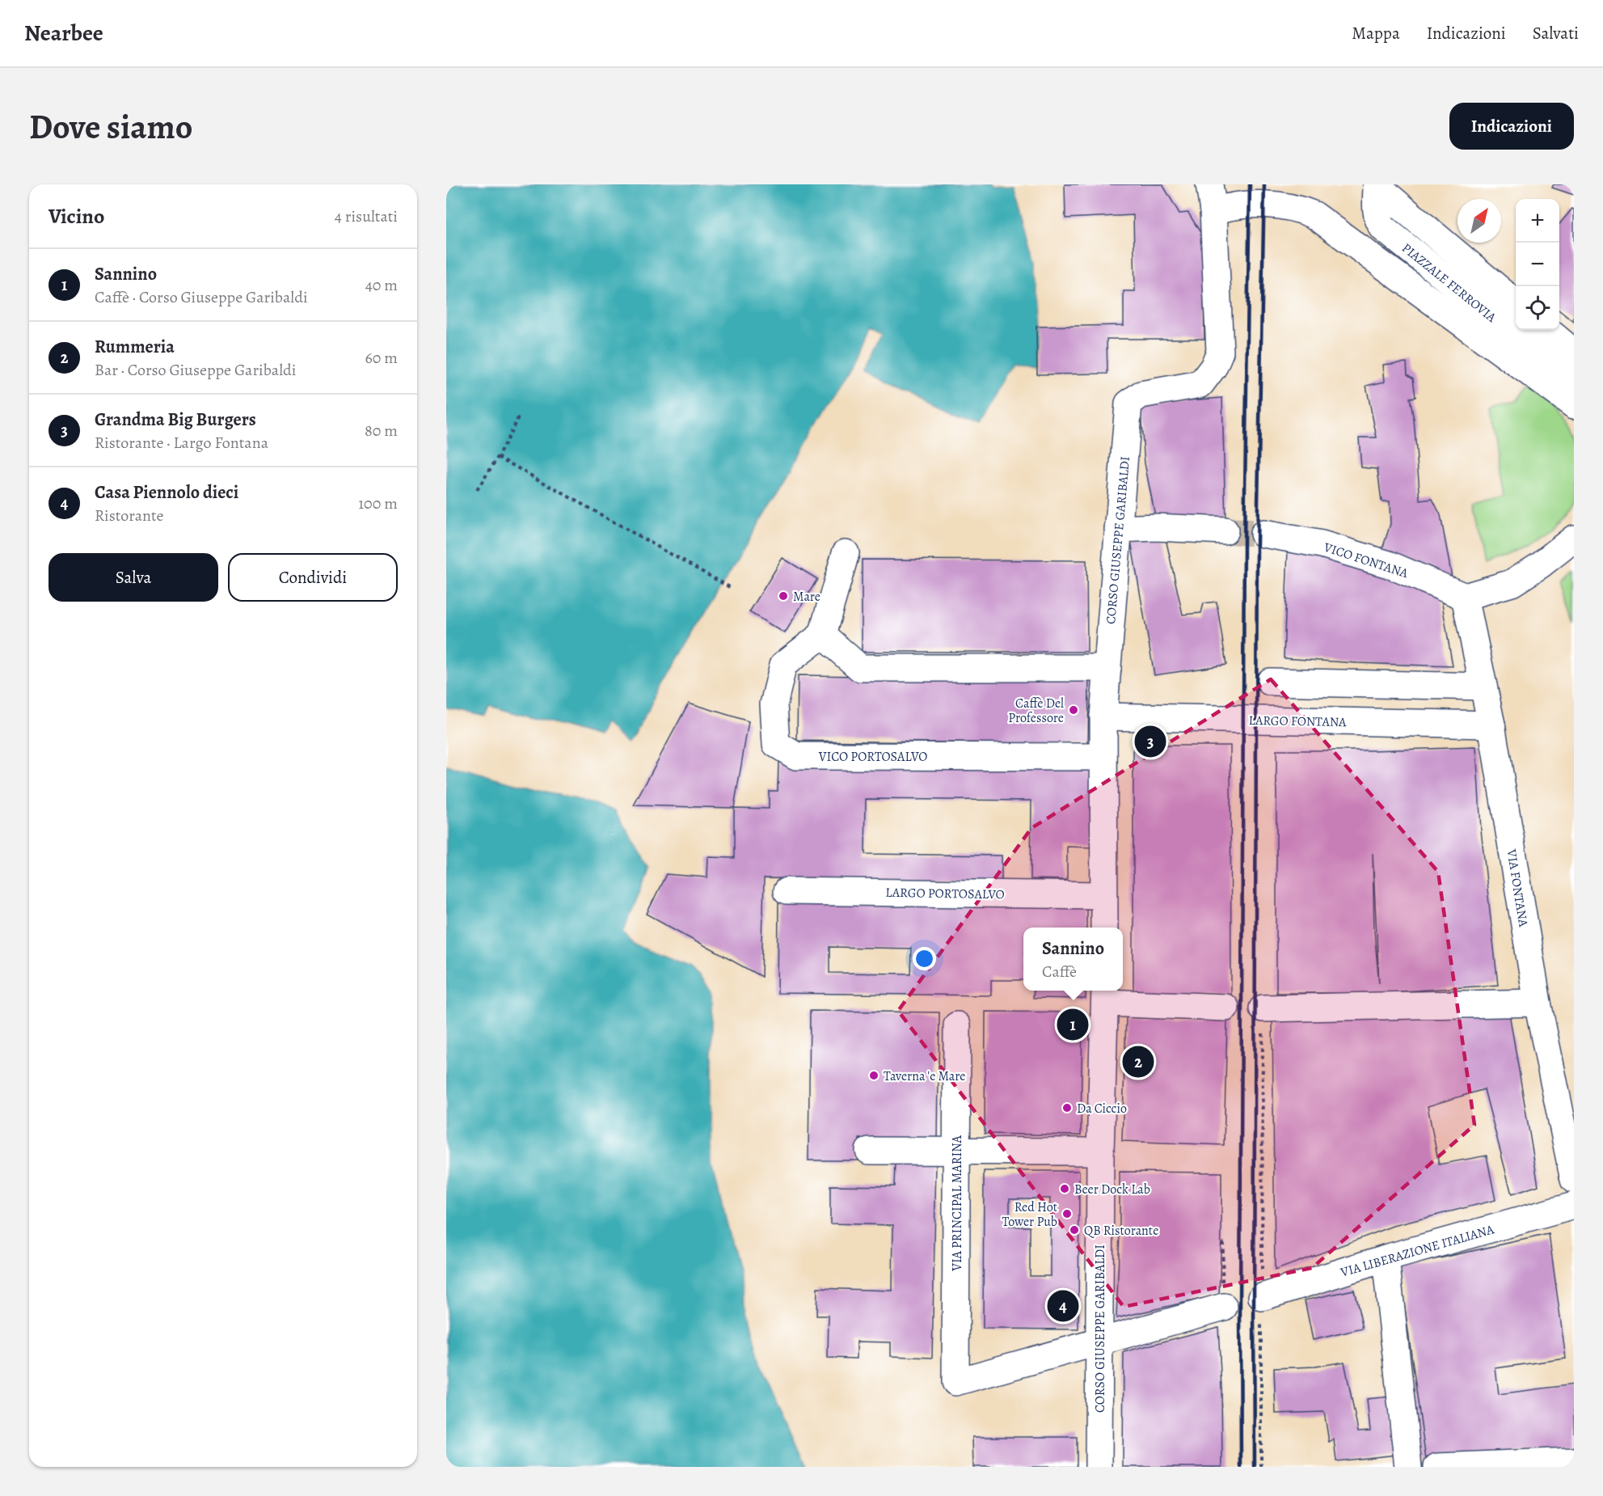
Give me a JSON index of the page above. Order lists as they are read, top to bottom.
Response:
{
  "streets": {
    "street": [
      "PIAZZALE FERROVIA",
      "CORSO GIUSEPPE GARIBALDI",
      "VICO FONTANA",
      "LARGO FONTANA",
      "VICO PORTOSALVO",
      "VIA FONTANA",
      "LARGO PORTOSALVO",
      "VIA PRINCIPAL MARINA",
      "VIA LIBERAZIONE ITALIANA"
    ]
  },
  "crossings": [
    ["CORSO GIUSEPPE GARIBALDI", "LARGO FONTANA"],
    ["CORSO GIUSEPPE GARIBALDI", "VICO PORTOSALVO"],
    ["CORSO GIUSEPPE GARIBALDI", "LARGO PORTOSALVO"],
    ["CORSO GIUSEPPE GARIBALDI", "VIA PRINCIPAL MARINA"],
    ["VICO FONTANA", "VIA FONTANA"],
    ["LARGO FONTANA", "VIA FONTANA"]
  ],
  "places": [
    "Mare",
    "Caffè Del Professore",
    "Taverna 'e Mare",
    "Da Ciccio",
    "Beer Dock Lab",
    "Red Hot Tower Pub",
    "QB Ristorante"
  ],
  "north": "top right",
  "page": {
    "header": "Nearbee",
    "nav": ["Mappa", "Indicazioni", "Salvati"],
    "buttons": [
      "Indicazioni",
      ["Salva", "Condividi"]
    ],
    "title": "Dove siamo",
    "heading": ["Vicino", "4 risultati"],
    "map_buttons": ["+", "−"],
    "list": [
      {
        "mark": "1",
        "name": "Sannino",
        "note": "Caffè · Corso Giuseppe Garibaldi",
        "value": "40 m"
      },
      {
        "mark": "2",
        "name": "Rummeria",
        "note": "Bar · Corso Giuseppe Garibaldi",
        "value": "60 m"
      },
      {
        "mark": "3",
        "name": "Grandma Big Burgers",
        "note": "Ristorante · Largo Fontana",
        "value": "80 m"
      },
      {
        "mark": "4",
        "name": "Casa Piennolo dieci",
        "note": "Ristorante",
        "value": "100 m"
      }
    ],
    "pins": [
      "3",
      "1",
      "2",
      "4"
    ],
    "popup": ["Sannino", "Caffè"]
  }
}
